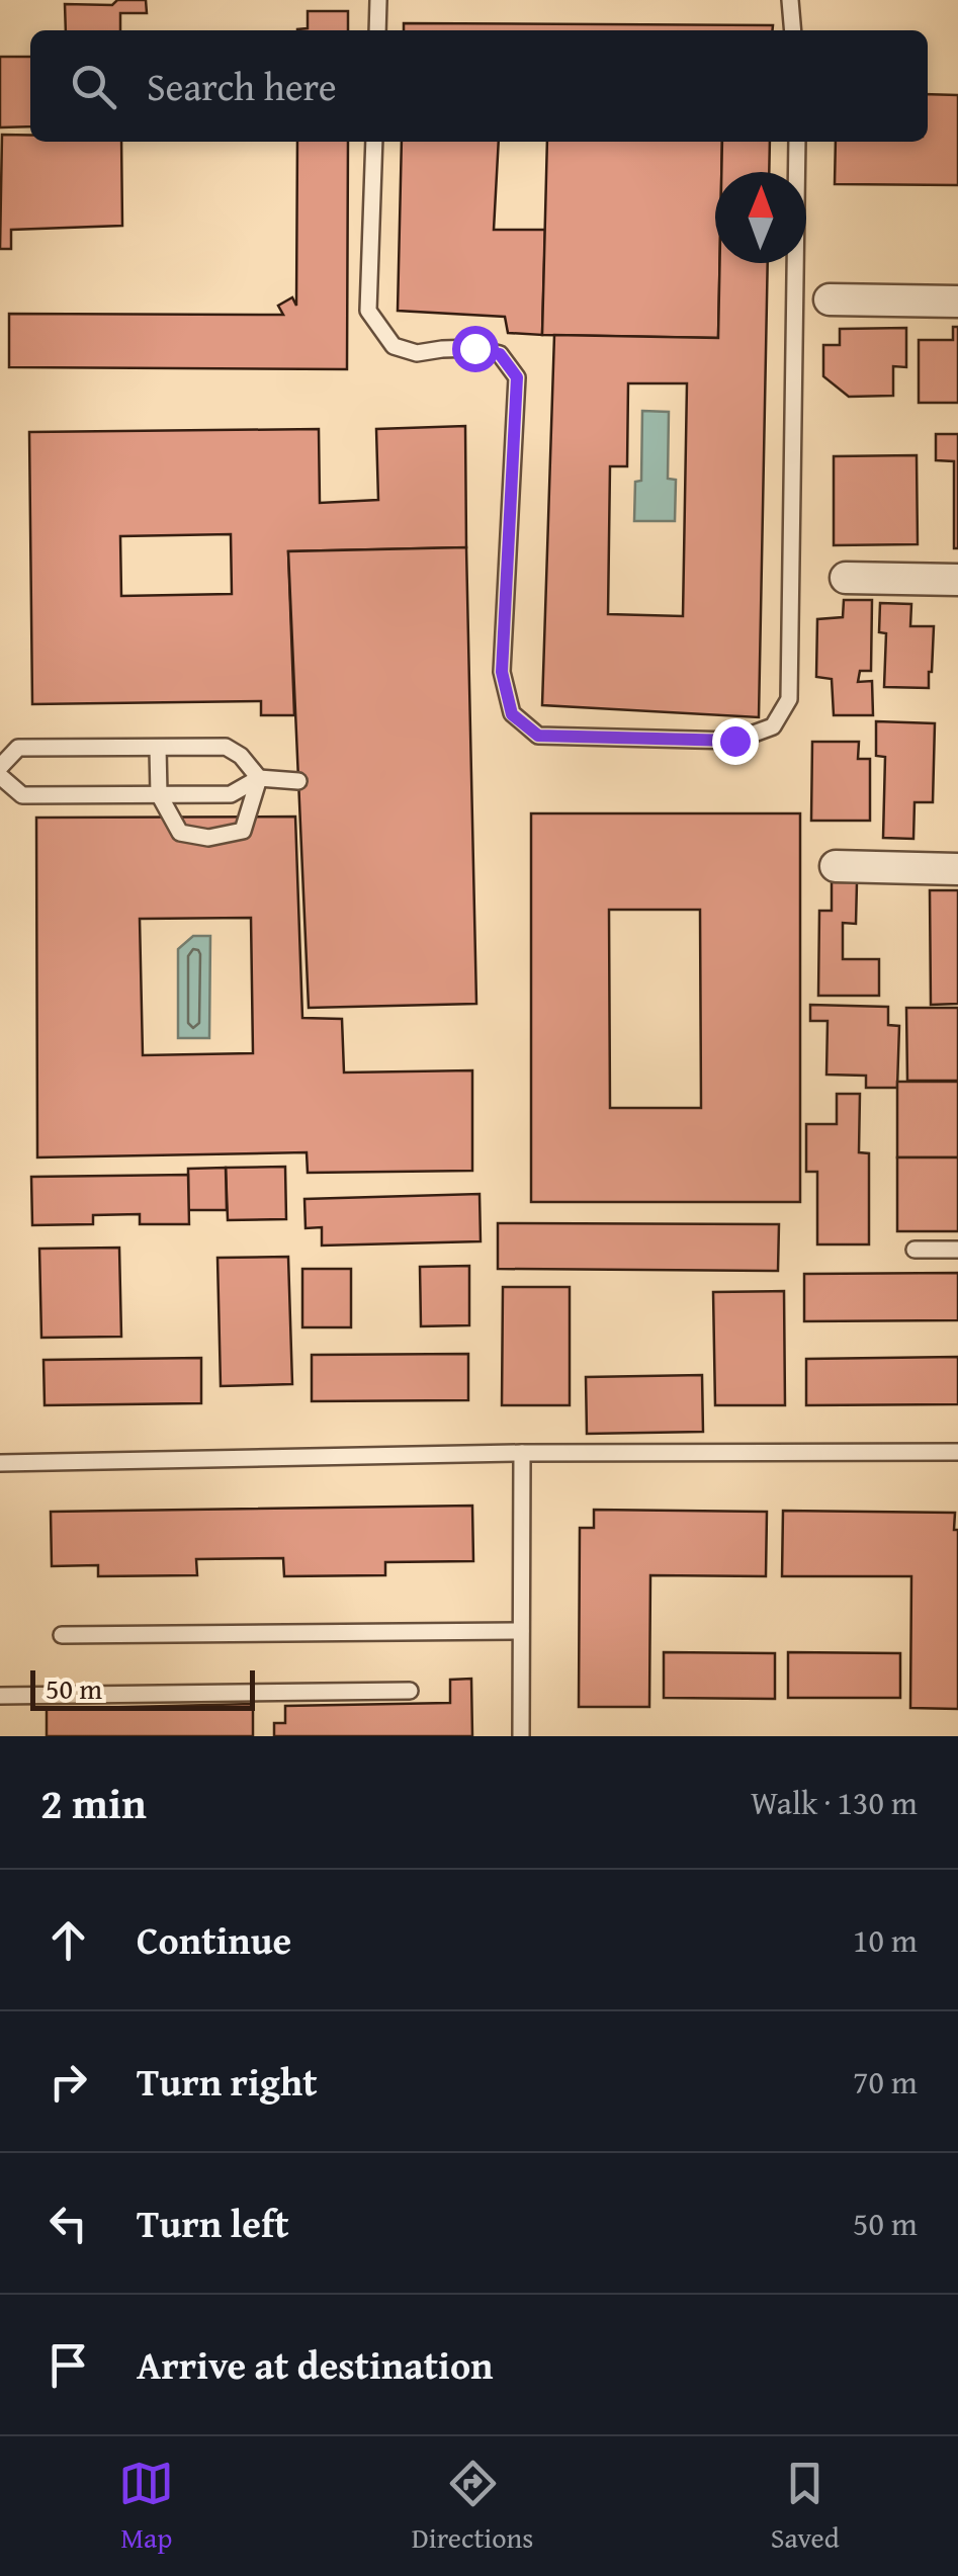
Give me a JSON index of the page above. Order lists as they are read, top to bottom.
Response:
{
  "scale_bar": "50 m",
  "north": "top",
  "page": {
    "search": "Search here",
    "scale": "50 m",
    "heading": ["2 min", "Walk · 130 m"],
    "list": [
      ["Continue", "10 m"],
      ["Turn right", "70 m"],
      ["Turn left", "50 m"],
      "Arrive at destination"
    ],
    "nav": ["Map", "Directions", "Saved"]
  }
}
